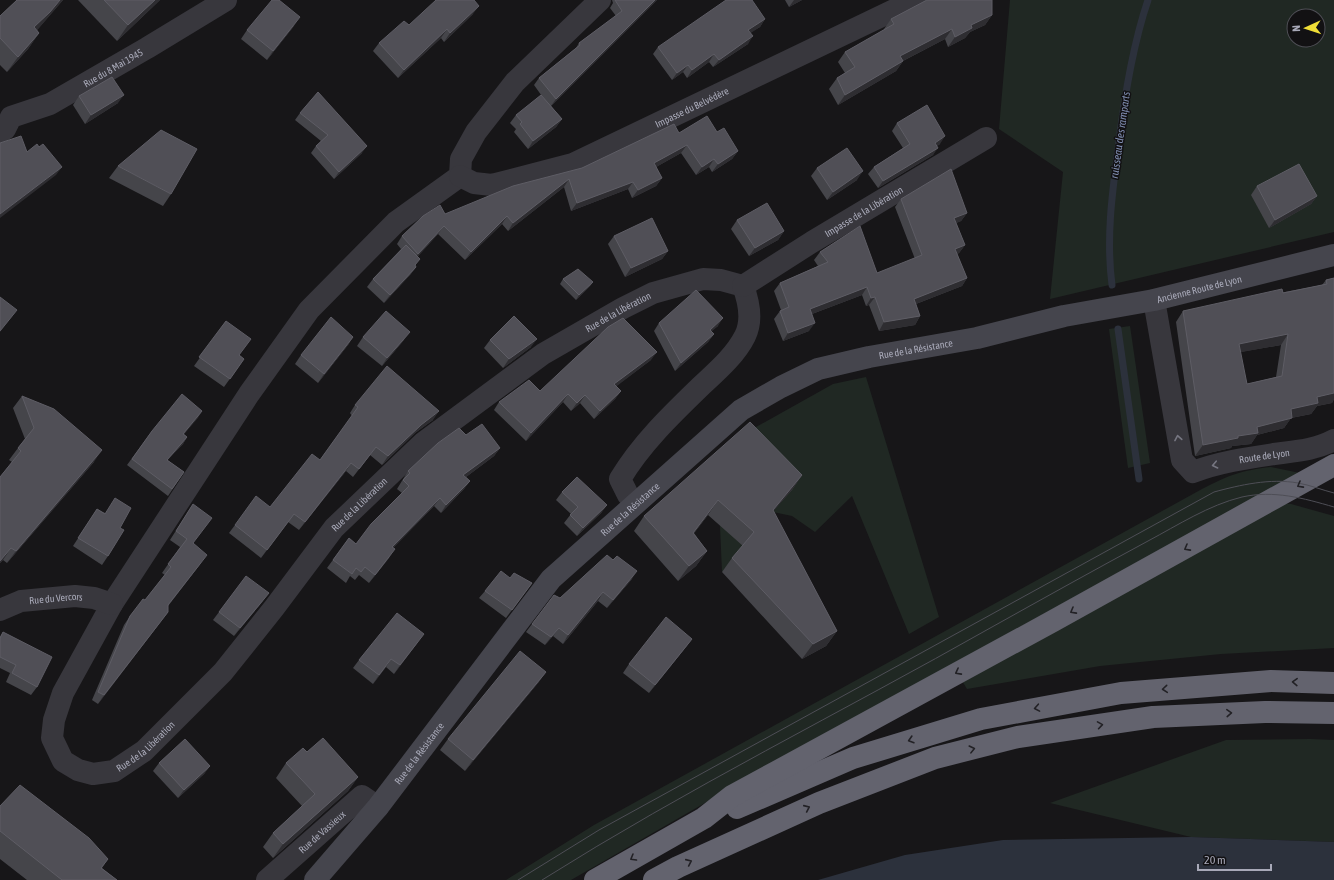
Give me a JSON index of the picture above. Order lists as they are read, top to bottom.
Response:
{
  "streets": {
    "street": [
      "Rue du 8 Mai 1945",
      "Impasse du Belvédère",
      "Impasse de la Libération",
      "Ancienne Route de Lyon",
      "Rue de la Libération",
      "Rue de la Résistance",
      "Route de Lyon",
      "Rue du Vercors",
      "Rue de Vassieux"
    ]
  },
  "crossings": [
    ["Impasse du Belvédère", "Rue de la Libération"],
    ["Impasse de la Libération", "Rue de la Libération"],
    ["Ancienne Route de Lyon", "Rue de la Résistance"],
    ["Ancienne Route de Lyon", "Route de Lyon"],
    ["Rue de la Libération", "Rue du Vercors"],
    ["Rue de la Résistance", "Rue de Vassieux"]
  ],
  "water": ["ruisseau des ramparts"],
  "scale_bar": "20 m",
  "north": "left"
}
